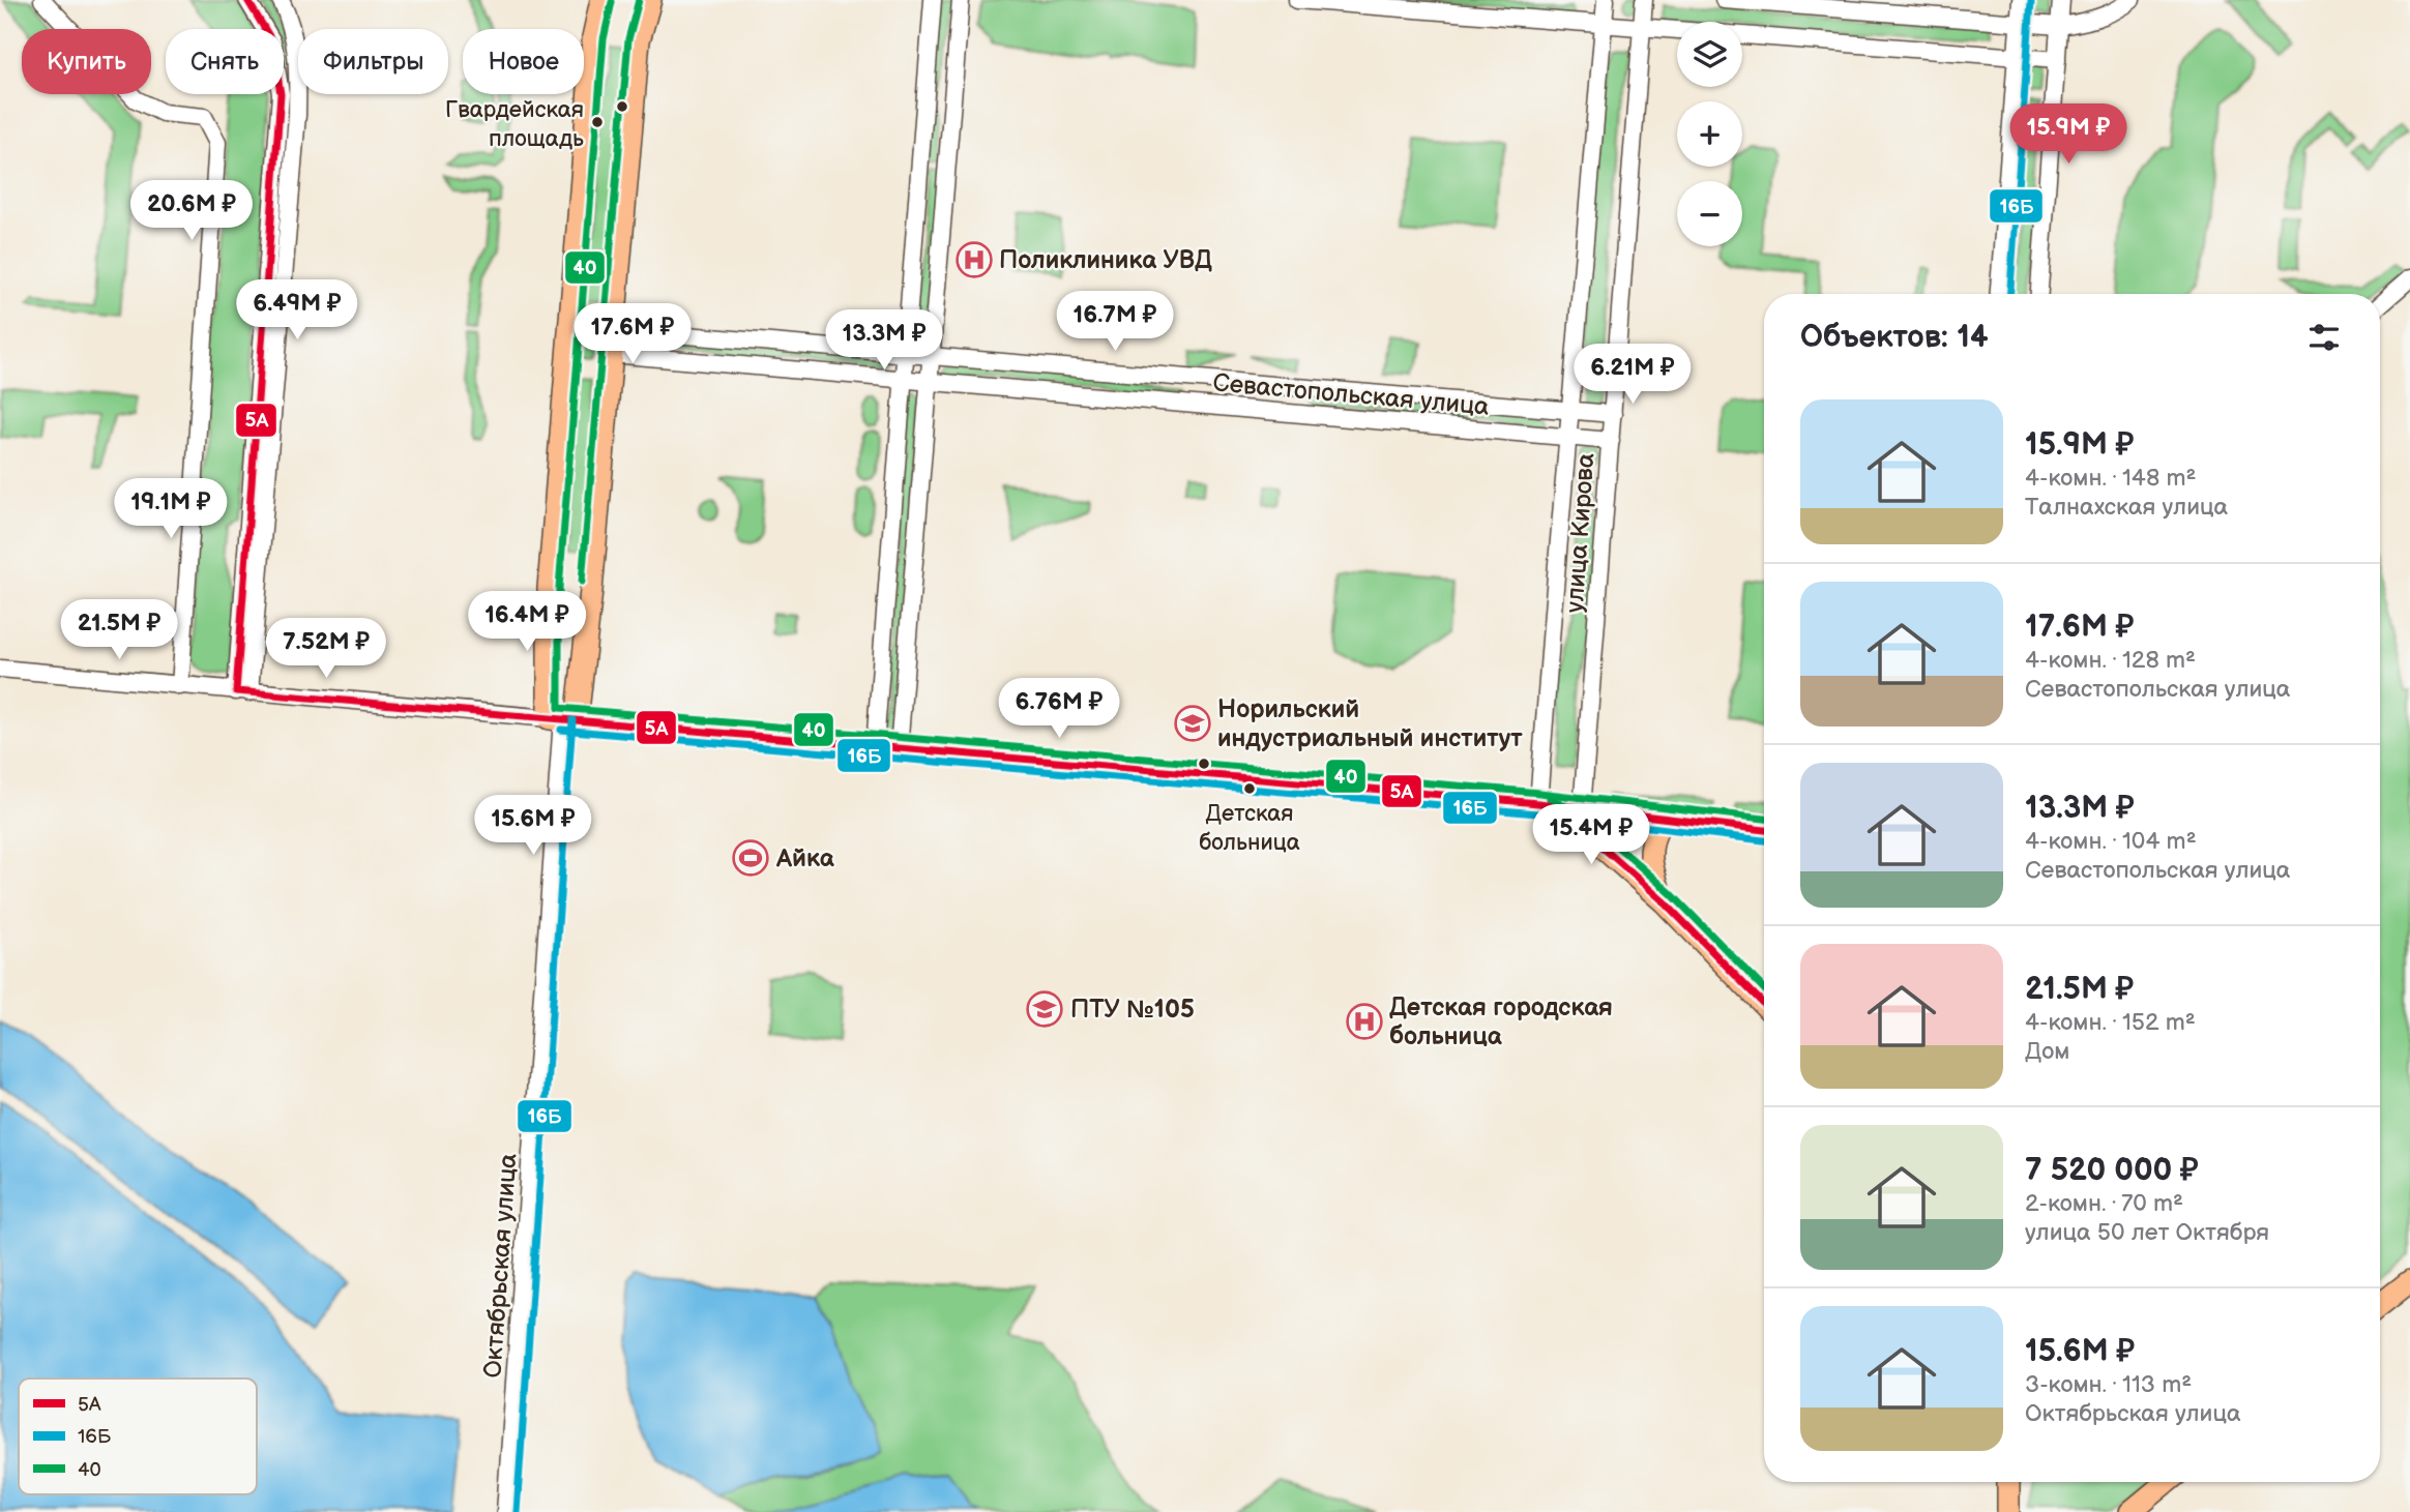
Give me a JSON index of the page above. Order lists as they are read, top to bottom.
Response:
{
  "streets": {
    "street": ["Севастопольская улица", "улица Кирова", "Октябрьская улица"]
  },
  "crossings": [
    ["Севастопольская улица", "улица Кирова"]
  ],
  "places": {
    "other": ["Гвардейская площадь", "Детская больница"],
    "hospital": ["Поликлиника УВД", "Детская городская больница"],
    "school or university": ["Норильский индустриальный институт", "ПТУ №105"],
    "sports": ["Айка"]
  },
  "lines": ["transit line 5А", "transit line 40", "transit line 16Б"],
  "legend": ["5А", "16Б", "40"],
  "page": {
    "map_buttons": ["+", "−"],
    "chip": [
      "Купить",
      "Снять",
      "Фильтры",
      "Новое"
    ],
    "price": [
      "15.9M ₽",
      "20.6M ₽",
      "6.49M ₽",
      "16.7M ₽",
      "17.6M ₽",
      "13.3M ₽",
      "6.21M ₽",
      "19.1M ₽",
      "16.4M ₽",
      "21.5M ₽",
      "7.52M ₽",
      "6.76M ₽",
      "15.6M ₽",
      "15.4M ₽"
    ],
    "heading": "Объектов: 14",
    "list": [
      {
        "name": "15.9M ₽",
        "note": "4-комн. · 148 m² · Талнахская улица"
      },
      {
        "name": "17.6M ₽",
        "note": "4-комн. · 128 m² · Севастопольская улица"
      },
      {
        "name": "13.3M ₽",
        "note": "4-комн. · 104 m² · Севастопольская улица"
      },
      {
        "name": "21.5M ₽",
        "note": "4-комн. · 152 m² · Дом"
      },
      {
        "name": "7 520 000 ₽",
        "note": "2-комн. · 70 m² · улица 50 лет Октября"
      },
      {
        "name": "15.6M ₽",
        "note": "3-комн. · 113 m² · Октябрьская улица"
      }
    ]
  }
}
